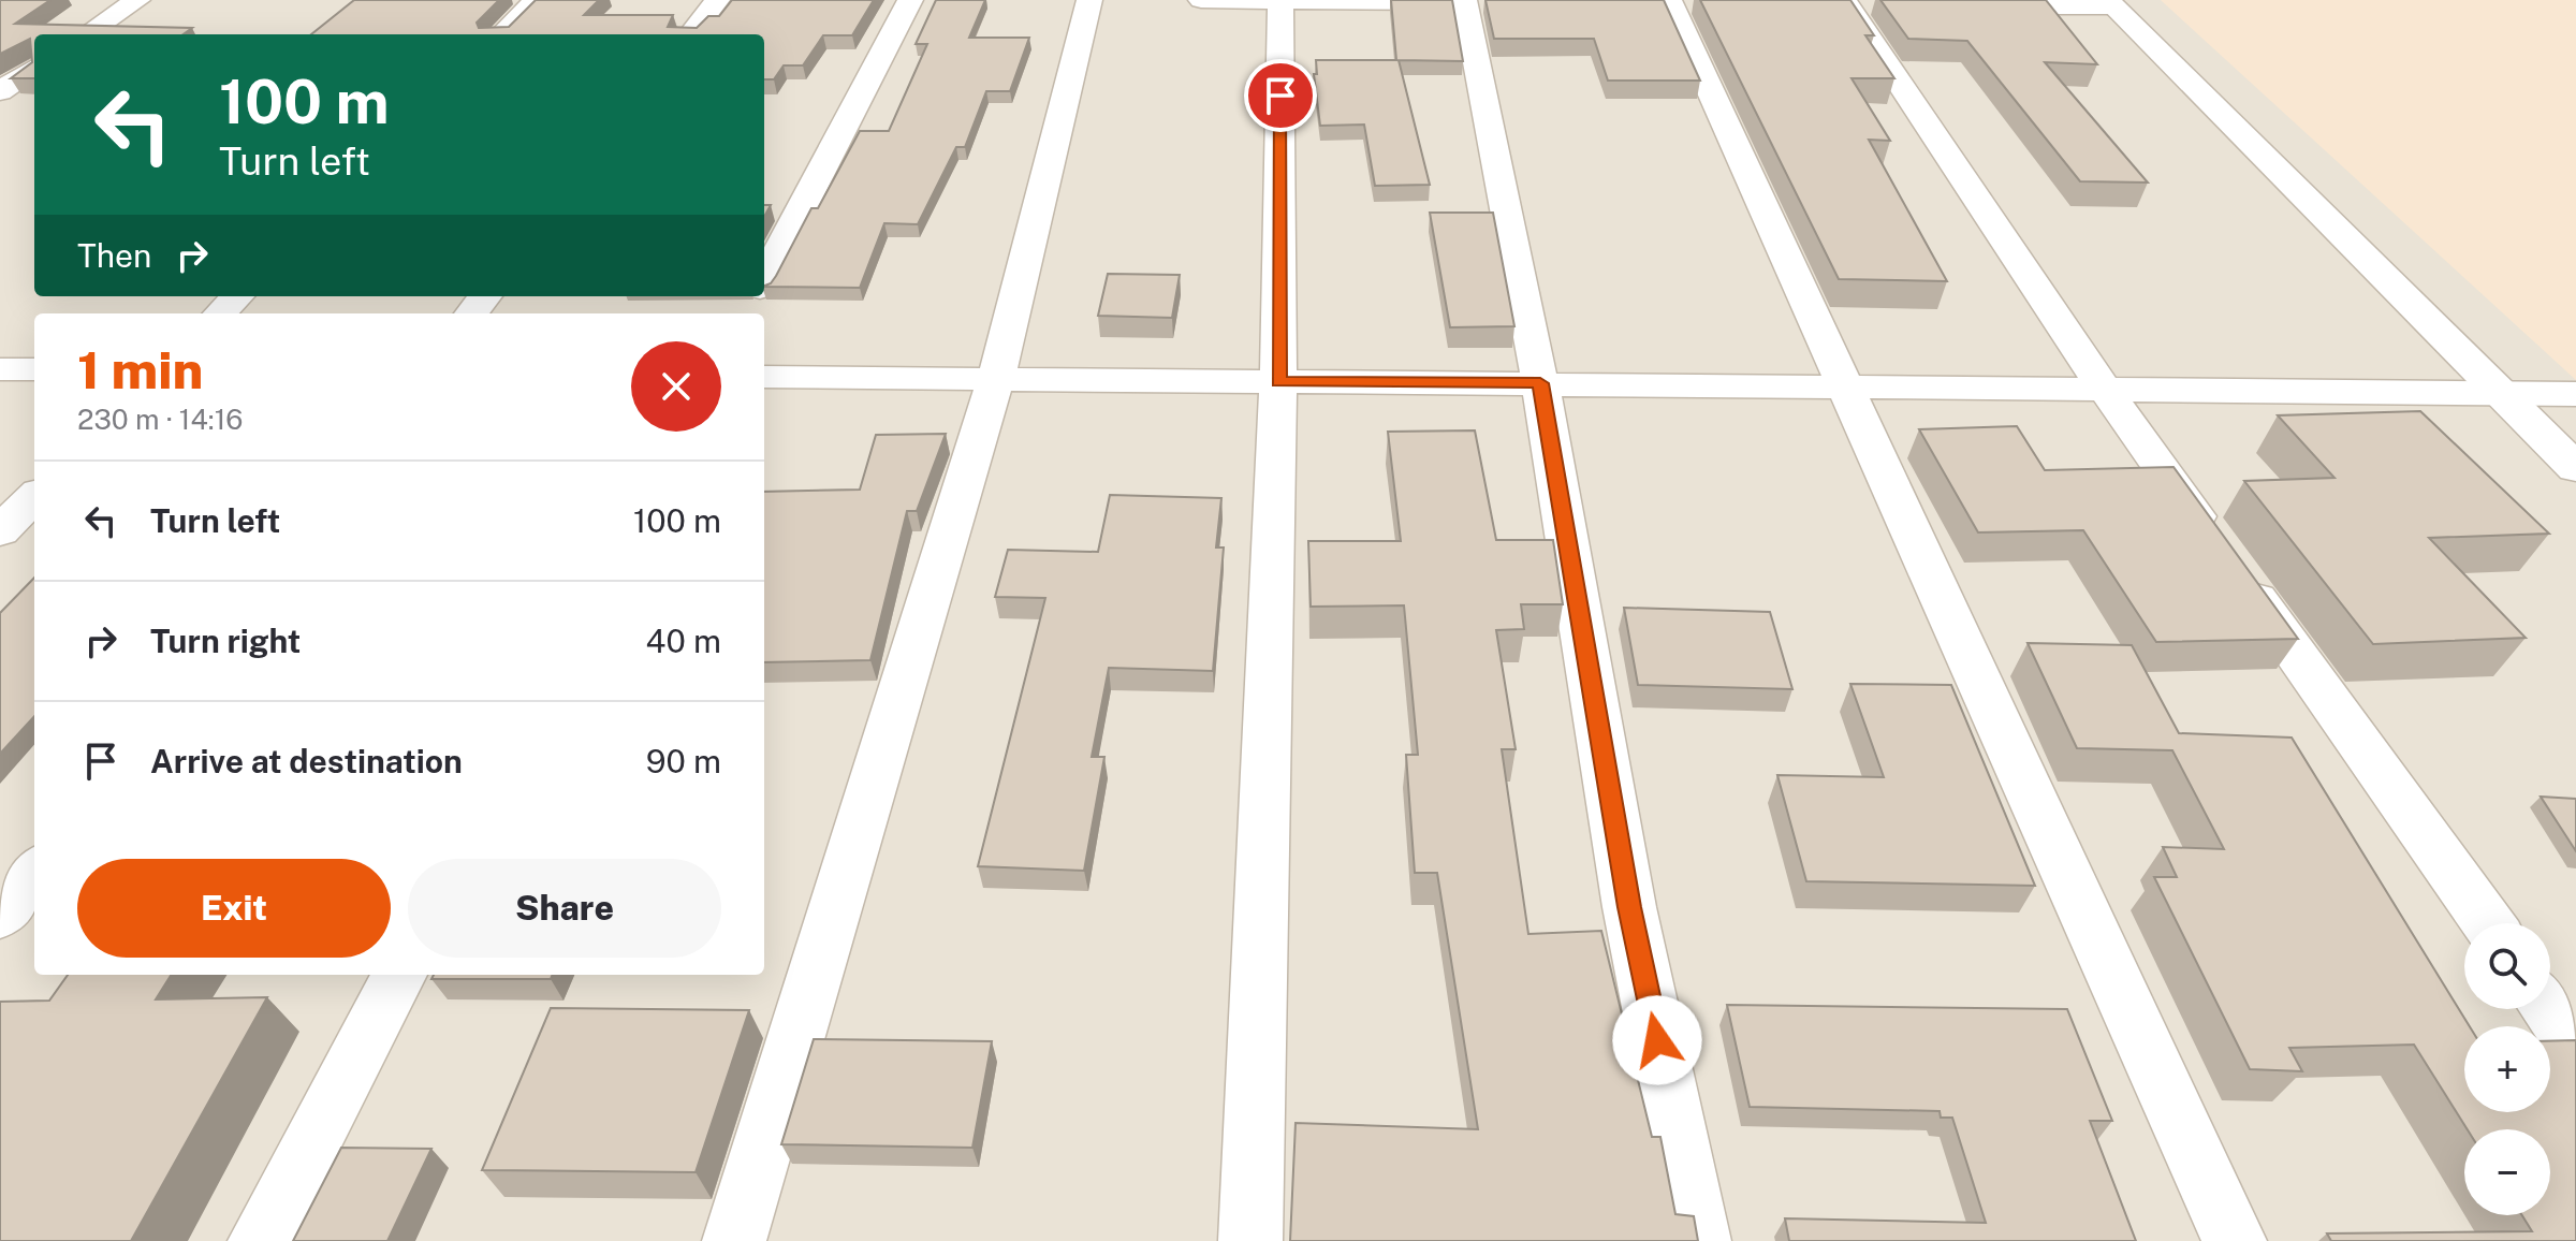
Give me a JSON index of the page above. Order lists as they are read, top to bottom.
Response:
{
  "page": {
    "turn": ["100 m", "Turn left"],
    "then": "Then",
    "heading": ["1 min", "230 m · 14:16"],
    "list": [
      {
        "name": "Turn left",
        "value": "100 m"
      },
      {
        "name": "Turn right",
        "value": "40 m"
      },
      {
        "name": "Arrive at destination",
        "value": "90 m"
      }
    ],
    "buttons": ["Exit", "Share"],
    "map_buttons": ["+", "−"]
  }
}
